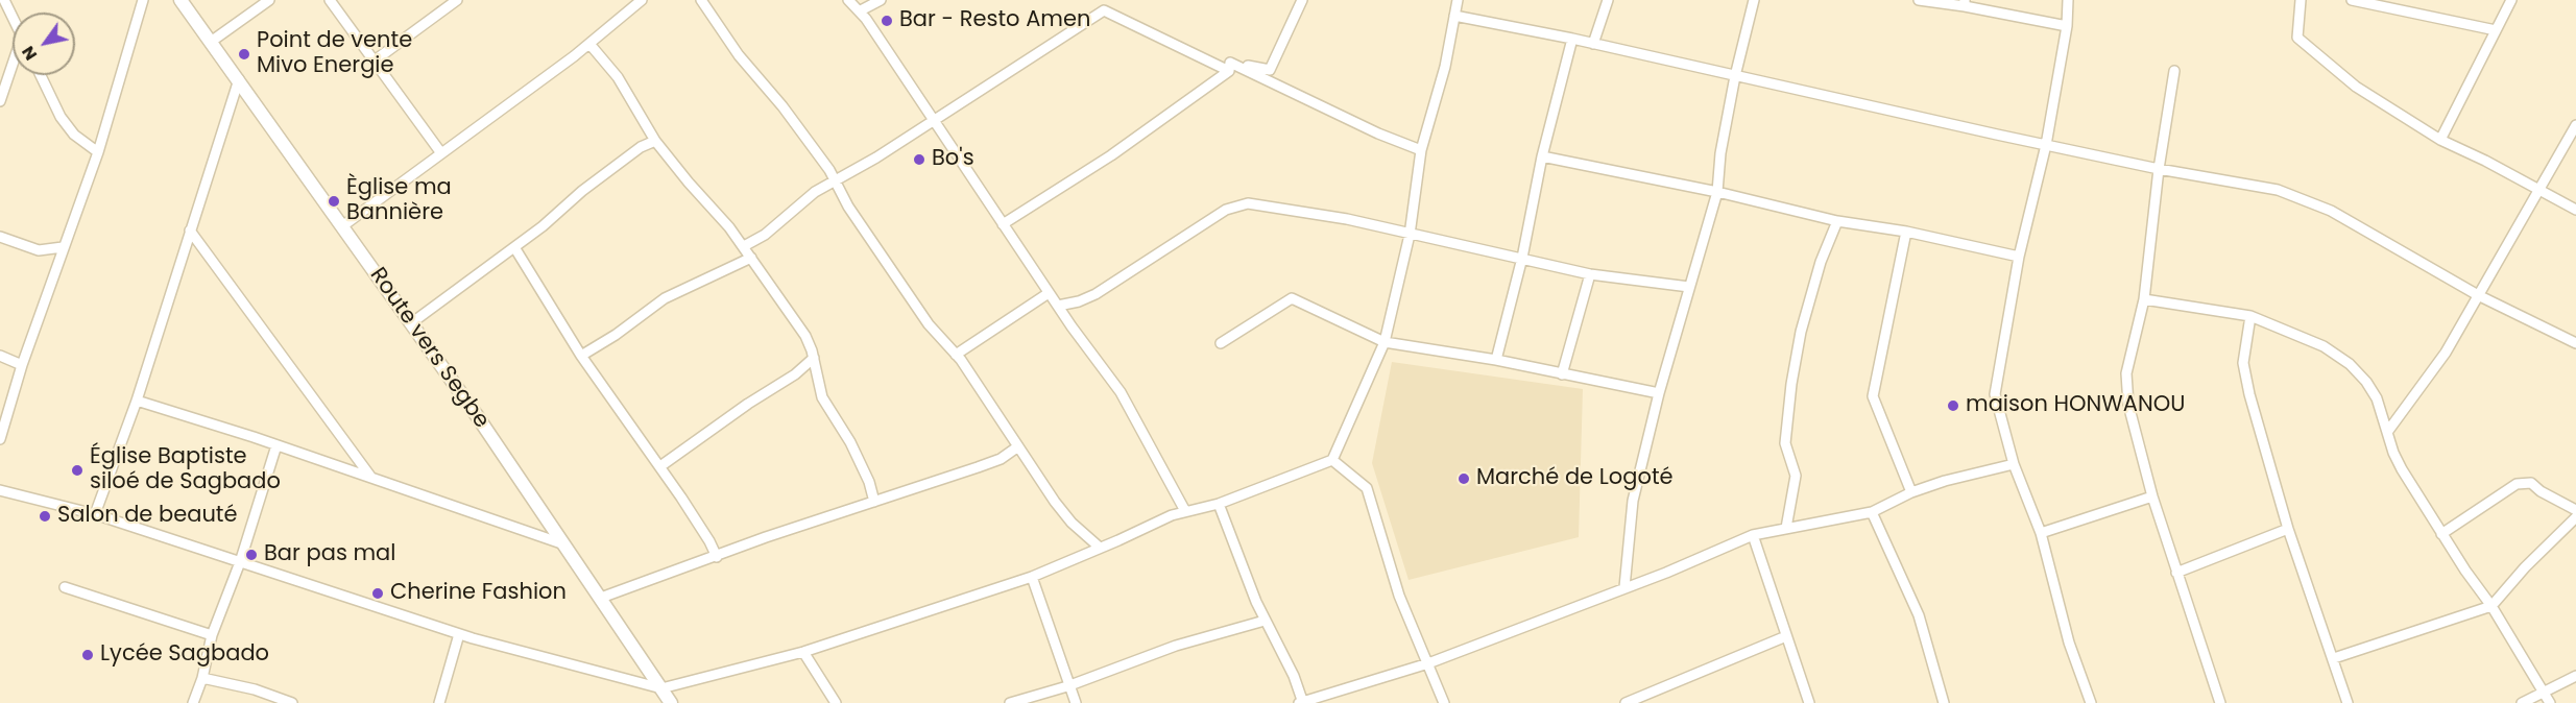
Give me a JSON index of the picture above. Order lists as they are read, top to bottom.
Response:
{
  "streets": {
    "main road": ["Route vers Segbe"]
  },
  "places": [
    "Bar - Resto Amen",
    "Point de vente Mivo Energie",
    "Bo's",
    "Èglise ma Bannière",
    "maison HONWANOU",
    "Église Baptiste siloé de Sagbado",
    "Marché de Logoté",
    "Salon de beauté",
    "Bar pas mal",
    "Cherine Fashion",
    "Lycée Sagbado"
  ],
  "north": "bottom left"
}
